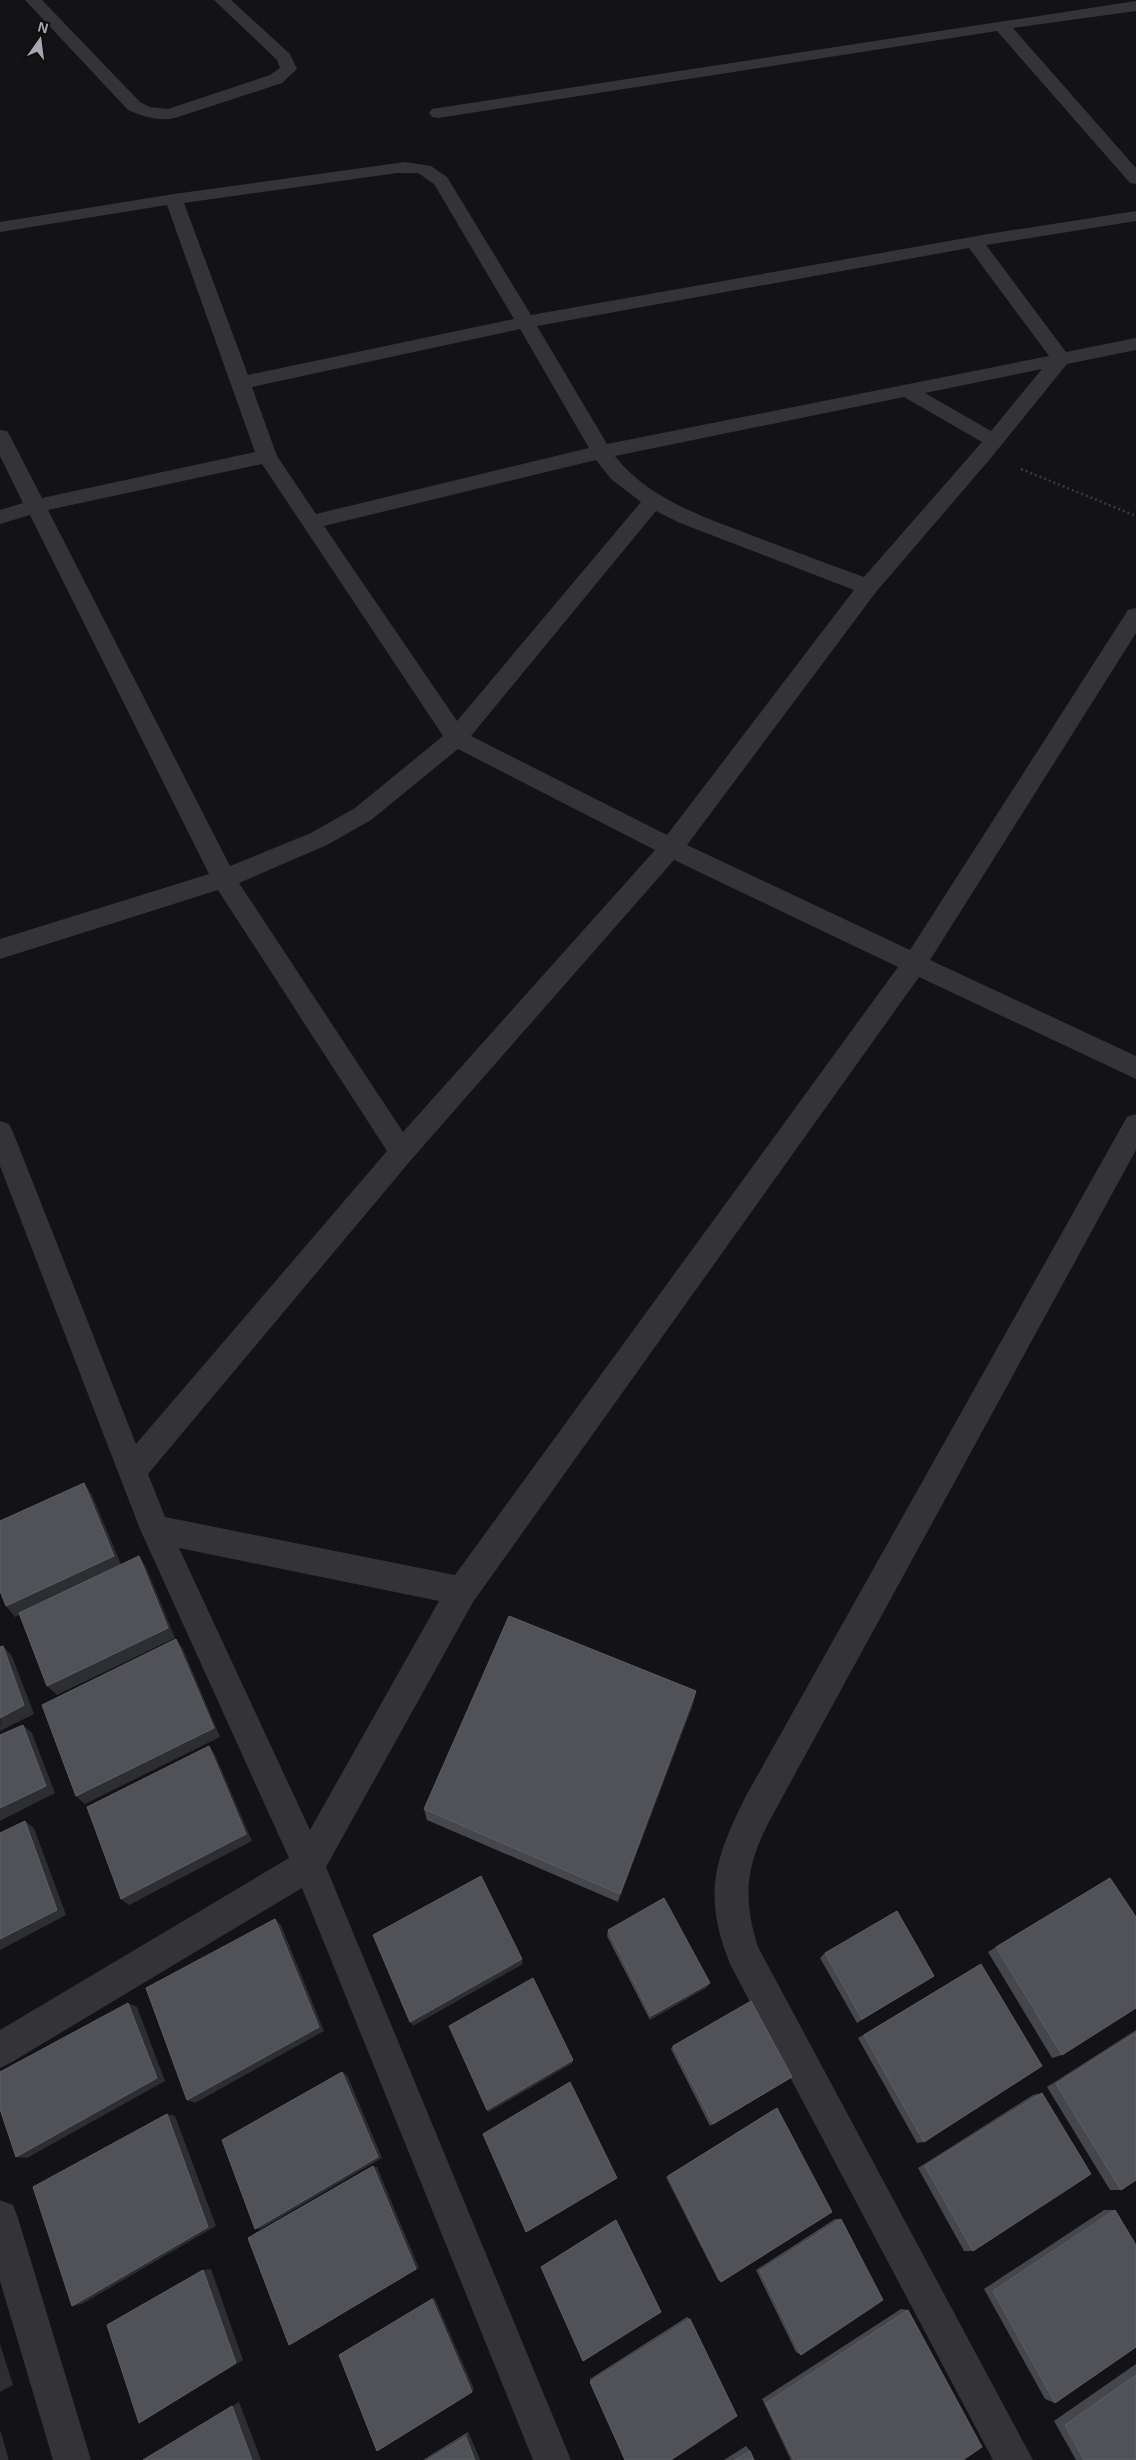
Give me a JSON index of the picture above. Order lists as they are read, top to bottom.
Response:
{
  "north": "top"
}
